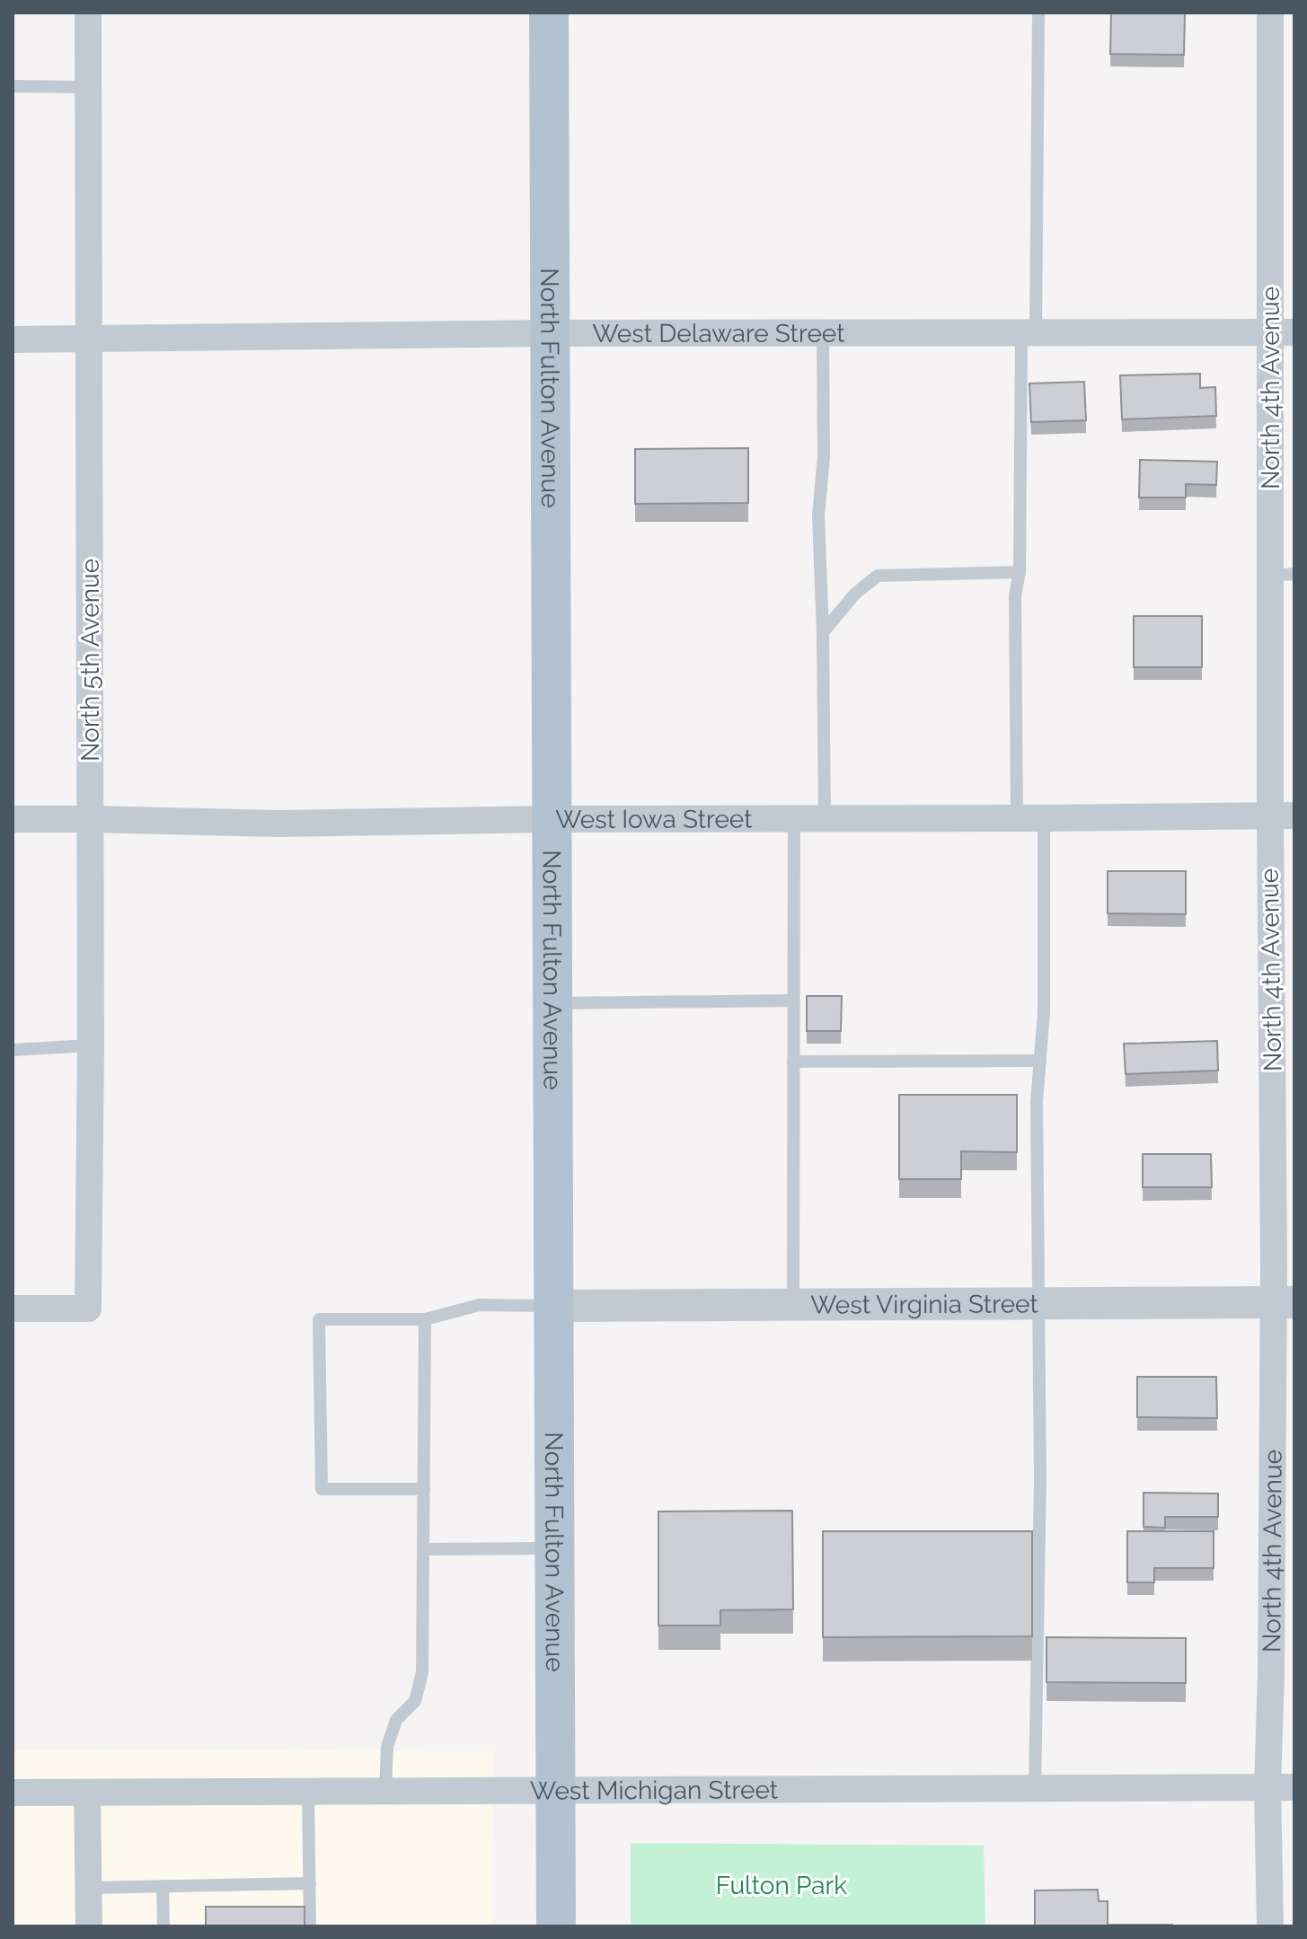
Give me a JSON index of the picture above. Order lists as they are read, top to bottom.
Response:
{
  "streets": {
    "main road": ["North Fulton Avenue"],
    "street": [
      "West Delaware Street",
      "North 4th Avenue",
      "North 5th Avenue",
      "West Iowa Street",
      "West Virginia Street",
      "West Michigan Street"
    ]
  },
  "crossings": [
    ["West Delaware Street", "North Fulton Avenue"],
    ["West Delaware Street", "North 4th Avenue"],
    ["West Delaware Street", "North 5th Avenue"],
    ["North Fulton Avenue", "West Iowa Street"],
    ["North Fulton Avenue", "West Virginia Street"],
    ["North Fulton Avenue", "West Michigan Street"],
    ["North 4th Avenue", "West Iowa Street"],
    ["North 4th Avenue", "West Virginia Street"],
    ["North 4th Avenue", "West Michigan Street"],
    ["North 5th Avenue", "West Iowa Street"]
  ],
  "parks": ["Fulton Park"]
}
